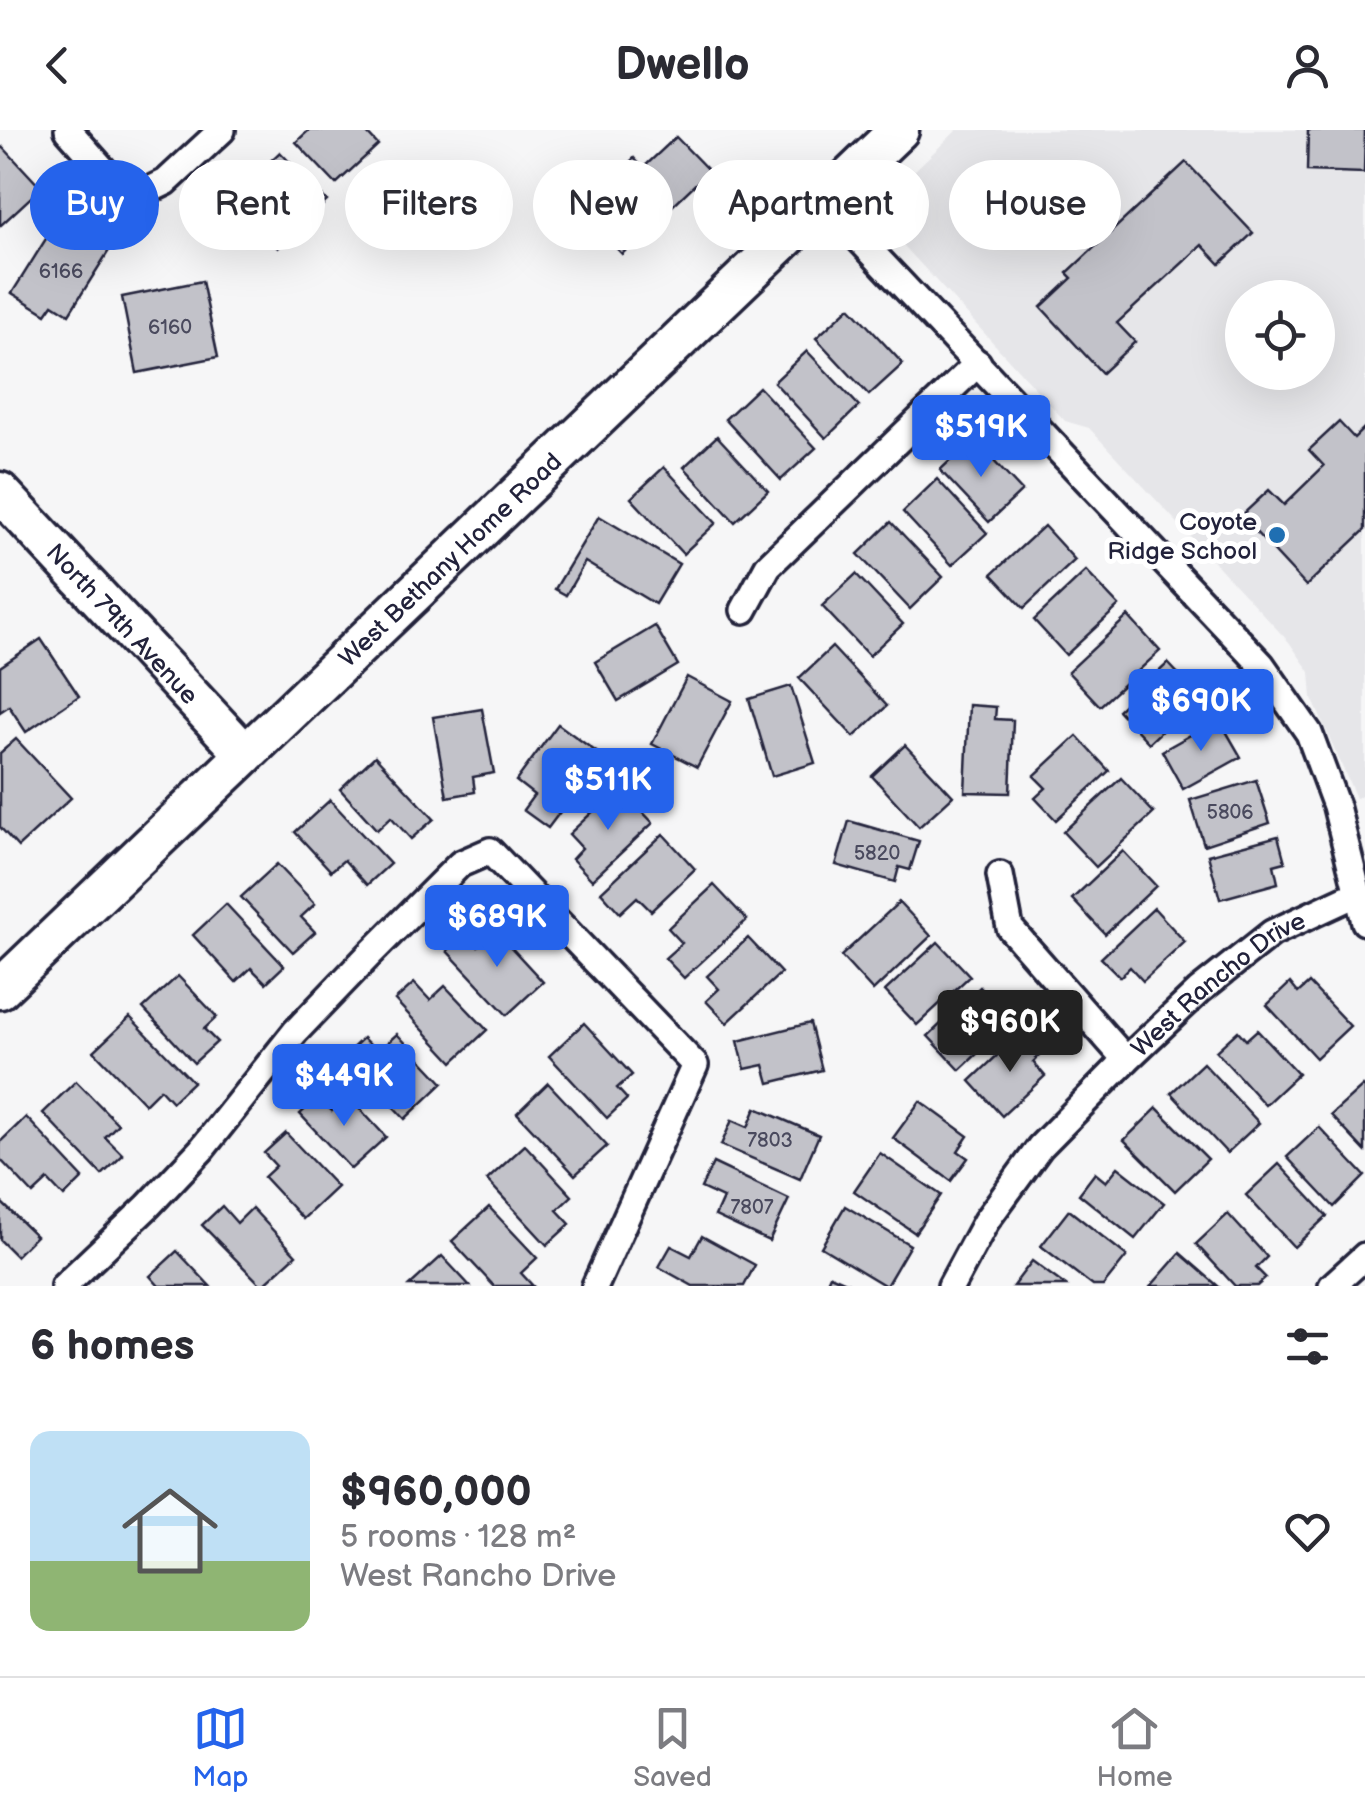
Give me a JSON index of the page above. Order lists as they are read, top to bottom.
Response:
{
  "streets": {
    "main road": ["West Bethany Home Road", "North 79th Avenue"],
    "street": ["West Rancho Drive"]
  },
  "crossings": [
    ["West Bethany Home Road", "North 79th Avenue"]
  ],
  "places": ["Coyote Ridge School"],
  "house_numbers": [
    "6166",
    "6160",
    "5806",
    "5820",
    "7803",
    "7807"
  ],
  "page": {
    "header": "Dwello",
    "chip": [
      "Buy",
      "Rent",
      "Filters",
      "New",
      "Apartment",
      "House"
    ],
    "price": [
      "$519K",
      "$690K",
      "$511K",
      "$689K",
      "$960K",
      "$449K"
    ],
    "heading": "6 homes",
    "list": [
      {
        "name": "$960,000",
        "note": "5 rooms · 128 m² · West Rancho Drive"
      }
    ],
    "tabs": ["Map", "Saved", "Home"]
  }
}
